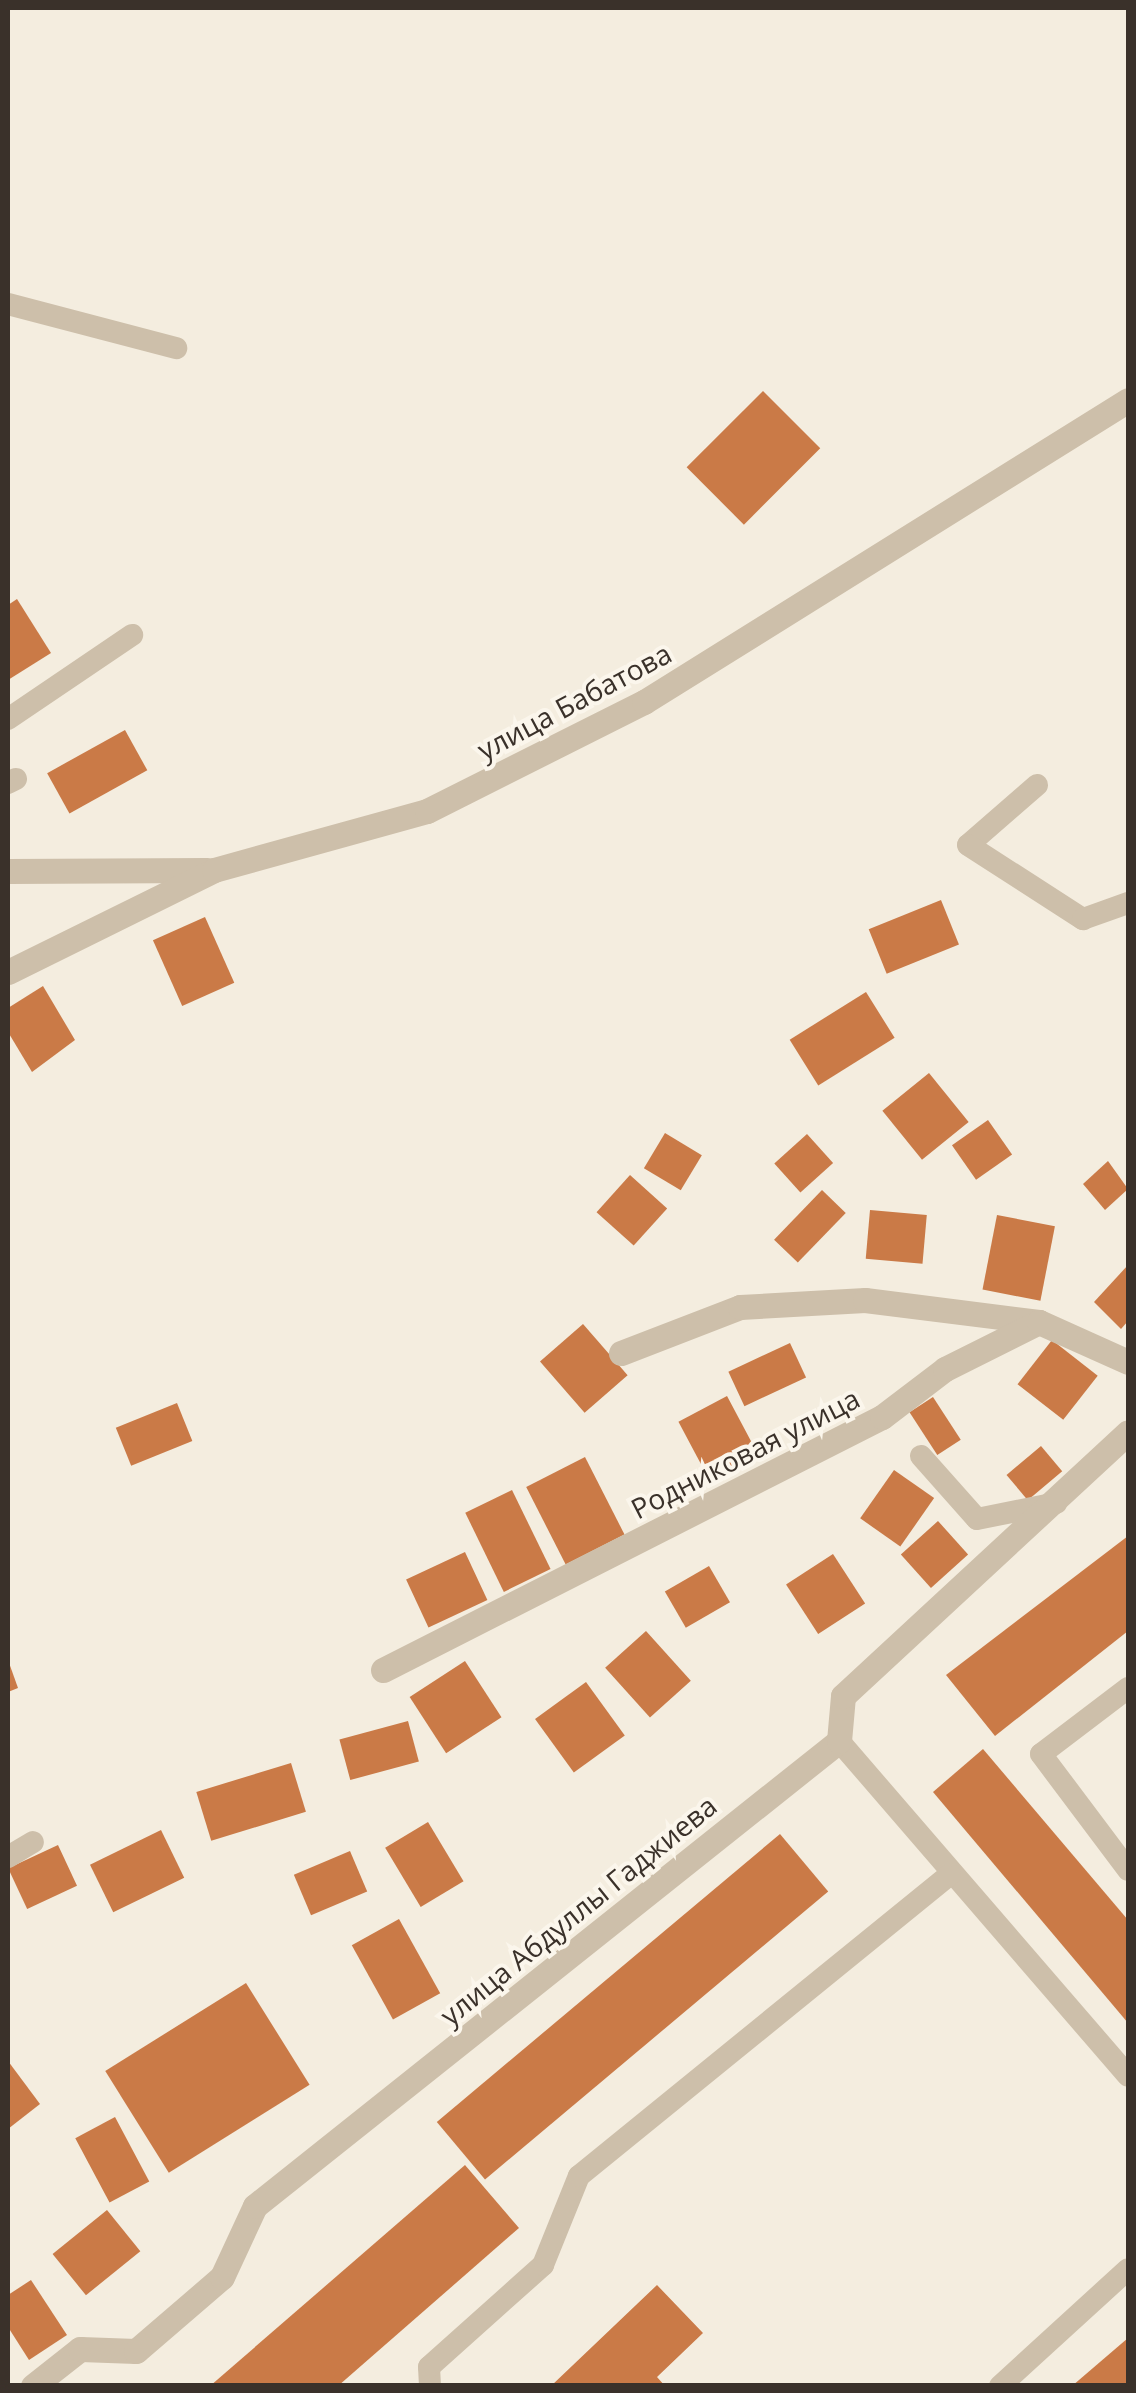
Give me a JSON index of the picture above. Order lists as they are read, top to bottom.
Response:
{
  "streets": {
    "street": ["улица Бабатова", "Родниковая улица", "улица Абдуллы Гаджиева"]
  }
}
